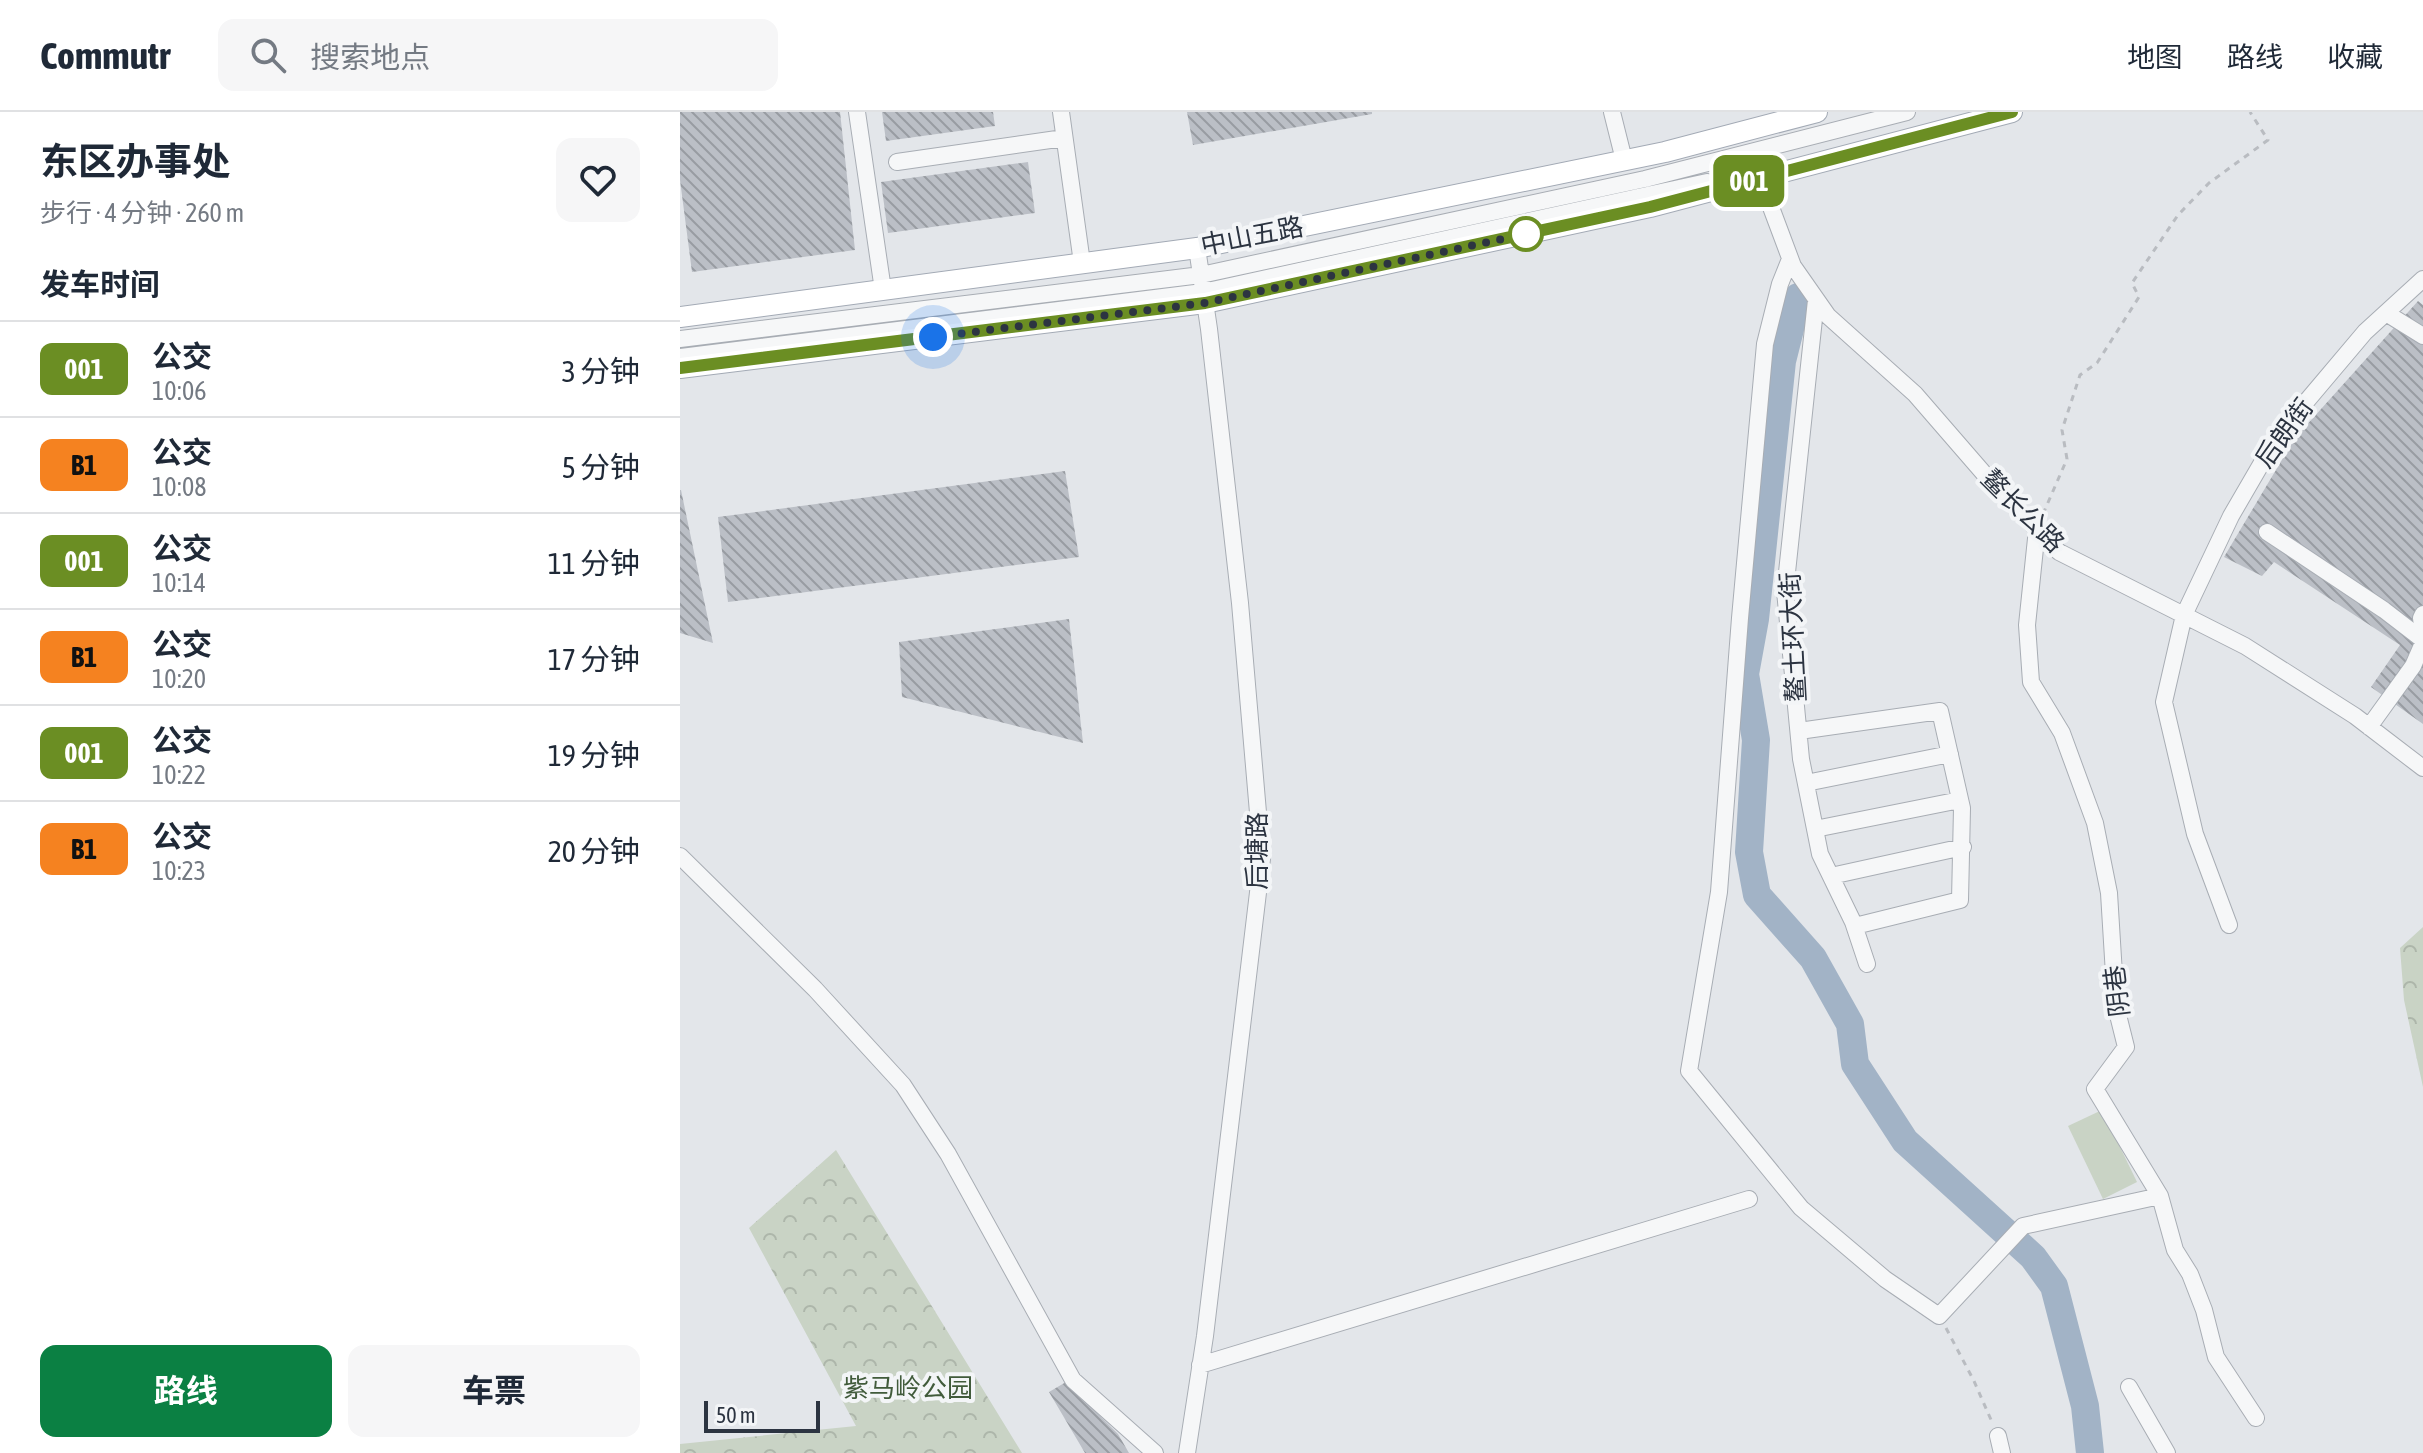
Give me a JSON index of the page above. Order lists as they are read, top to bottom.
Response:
{
  "streets": {
    "main road": ["中山五路"],
    "street": [
      "后朗街",
      "鳌长公路",
      "鳌土环大街",
      "后塘路",
      "阴巷"
    ]
  },
  "crossings": [
    ["中山五路", "后塘路"],
    ["后朗街", "鳌长公路"],
    ["鳌长公路", "鳌土环大街"],
    ["鳌长公路", "阴巷"]
  ],
  "parks": ["紫马岭公园"],
  "lines": ["bus line 001"],
  "scale_bar": "50 m",
  "page": {
    "header": "Commutr",
    "search": "搜索地点",
    "nav": ["地图", "路线", "收藏"],
    "heading": [
      ["东区办事处", "步行 · 4 分钟 · 260 m"],
      "发车时间"
    ],
    "on_map": "001",
    "list": [
      {
        "mark": "001",
        "name": "公交",
        "note": "10:06",
        "value": "3 分钟"
      },
      {
        "mark": "B1",
        "name": "公交",
        "note": "10:08",
        "value": "5 分钟"
      },
      {
        "mark": "001",
        "name": "公交",
        "note": "10:14",
        "value": "11 分钟"
      },
      {
        "mark": "B1",
        "name": "公交",
        "note": "10:20",
        "value": "17 分钟"
      },
      {
        "mark": "001",
        "name": "公交",
        "note": "10:22",
        "value": "19 分钟"
      },
      {
        "mark": "B1",
        "name": "公交",
        "note": "10:23",
        "value": "20 分钟"
      }
    ],
    "buttons": ["路线", "车票"],
    "scale": "50 m"
  }
}
